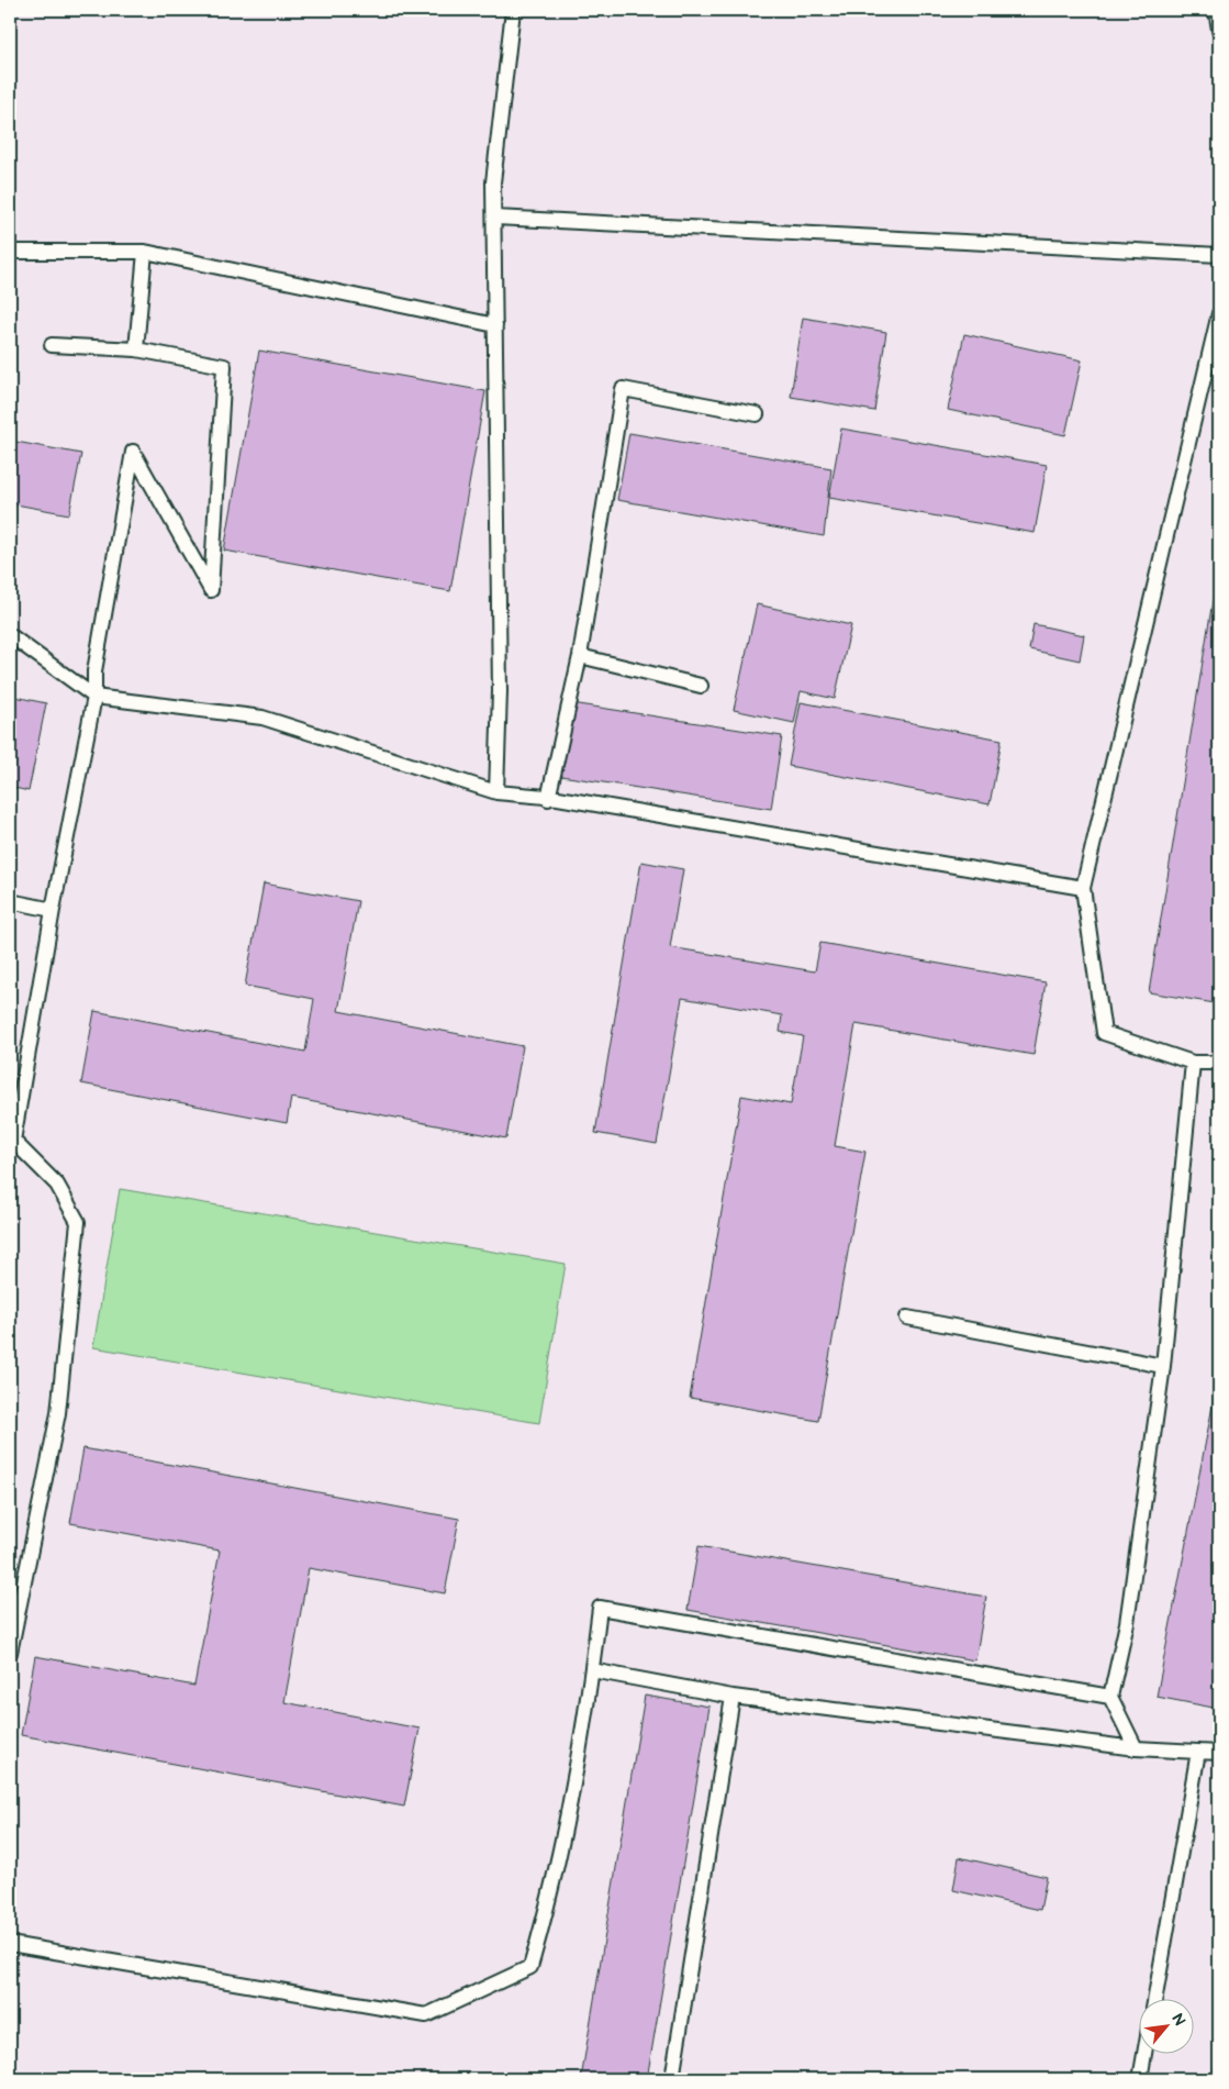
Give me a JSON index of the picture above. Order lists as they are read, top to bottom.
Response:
{
  "north": "top right"
}
